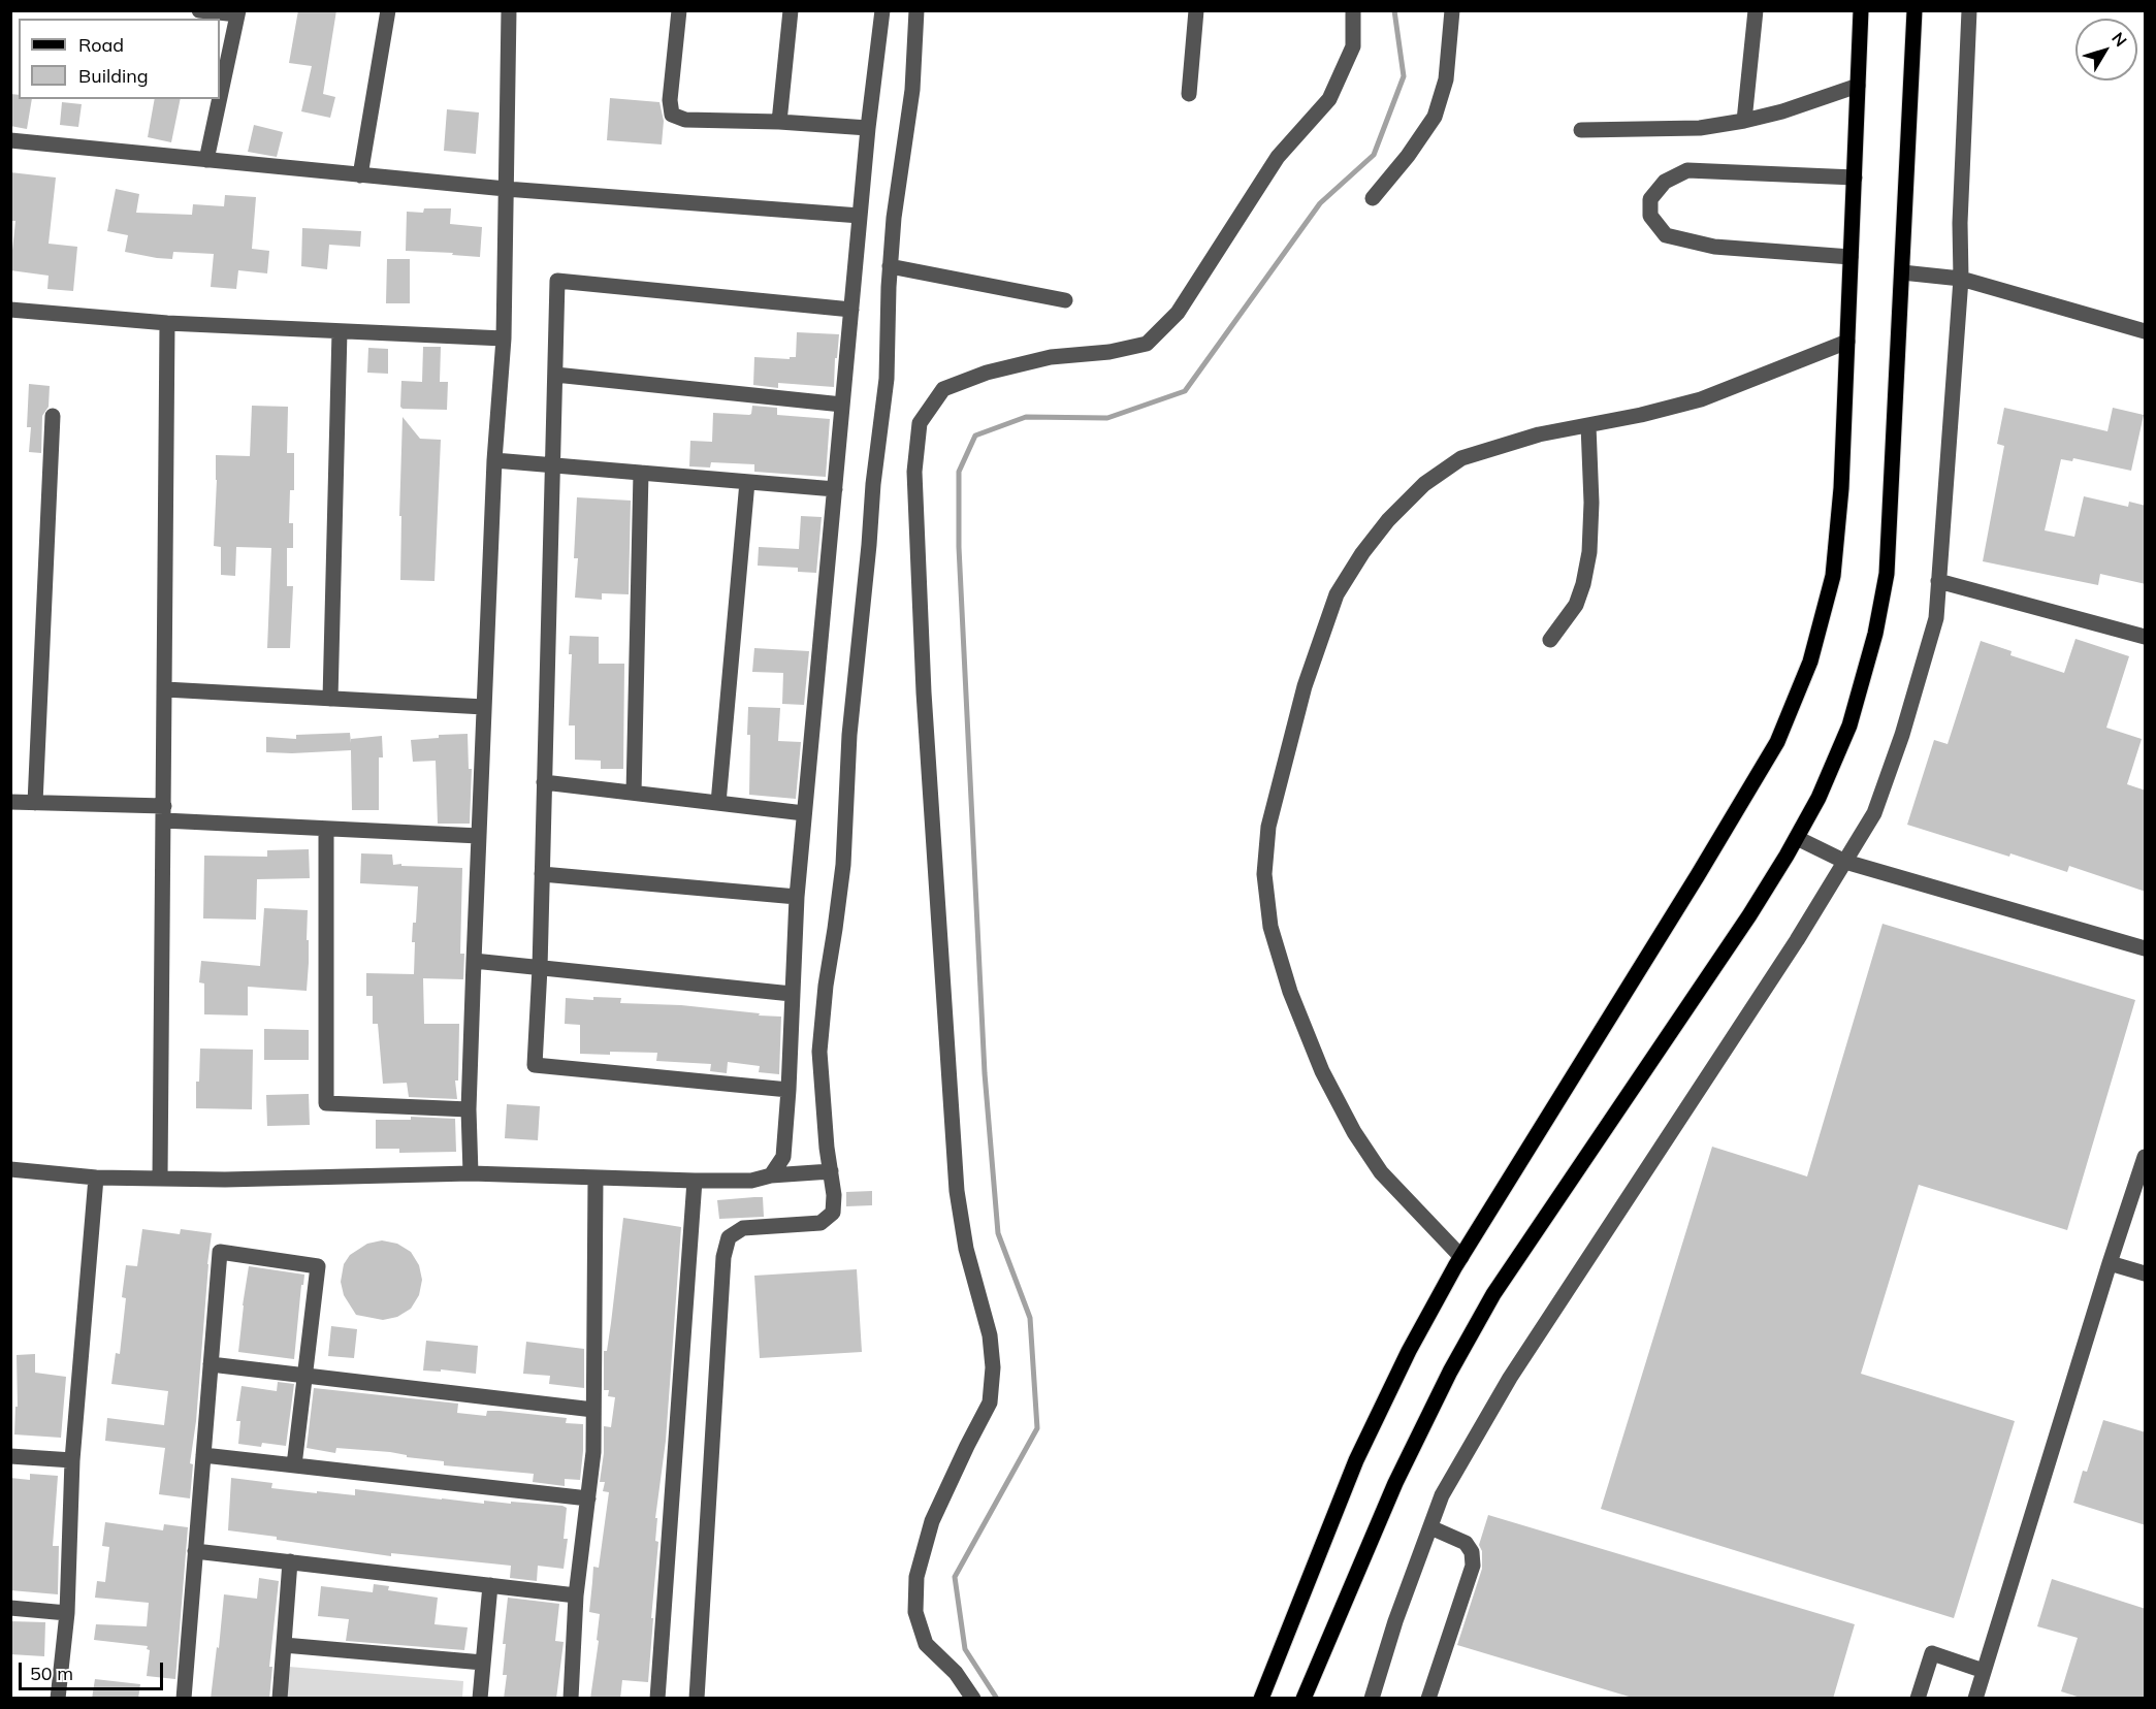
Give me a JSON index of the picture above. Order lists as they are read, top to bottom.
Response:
{
  "legend": ["Road", "Building"],
  "scale_bar": "50 m",
  "north": "top right"
}
